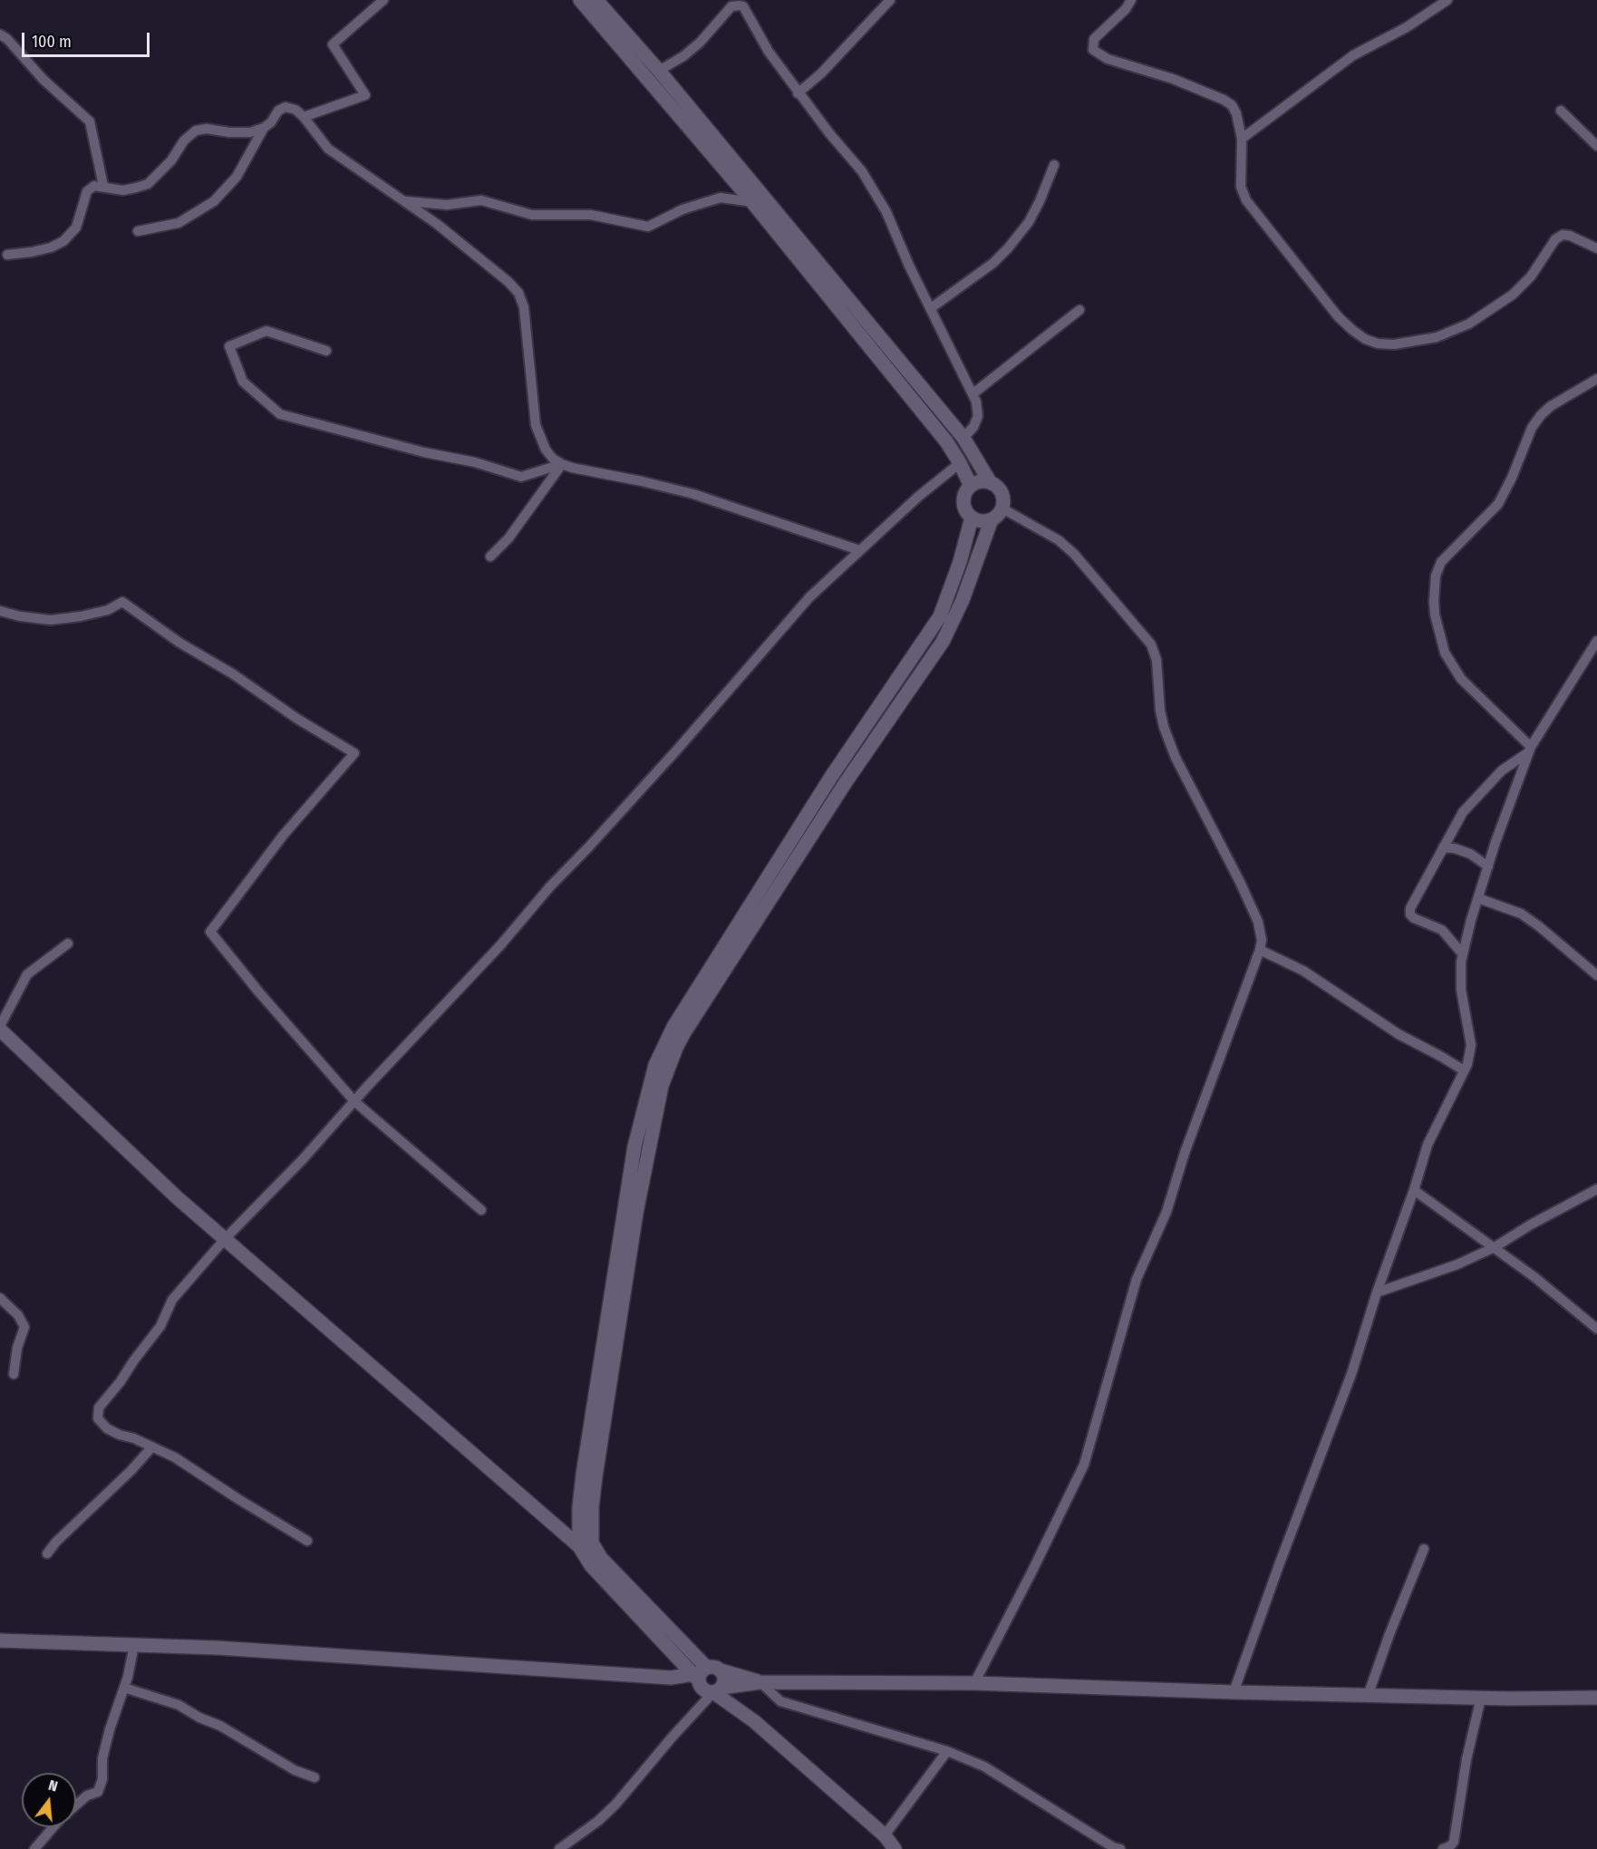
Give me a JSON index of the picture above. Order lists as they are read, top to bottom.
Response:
{
  "scale_bar": "100 m",
  "north": "top"
}
